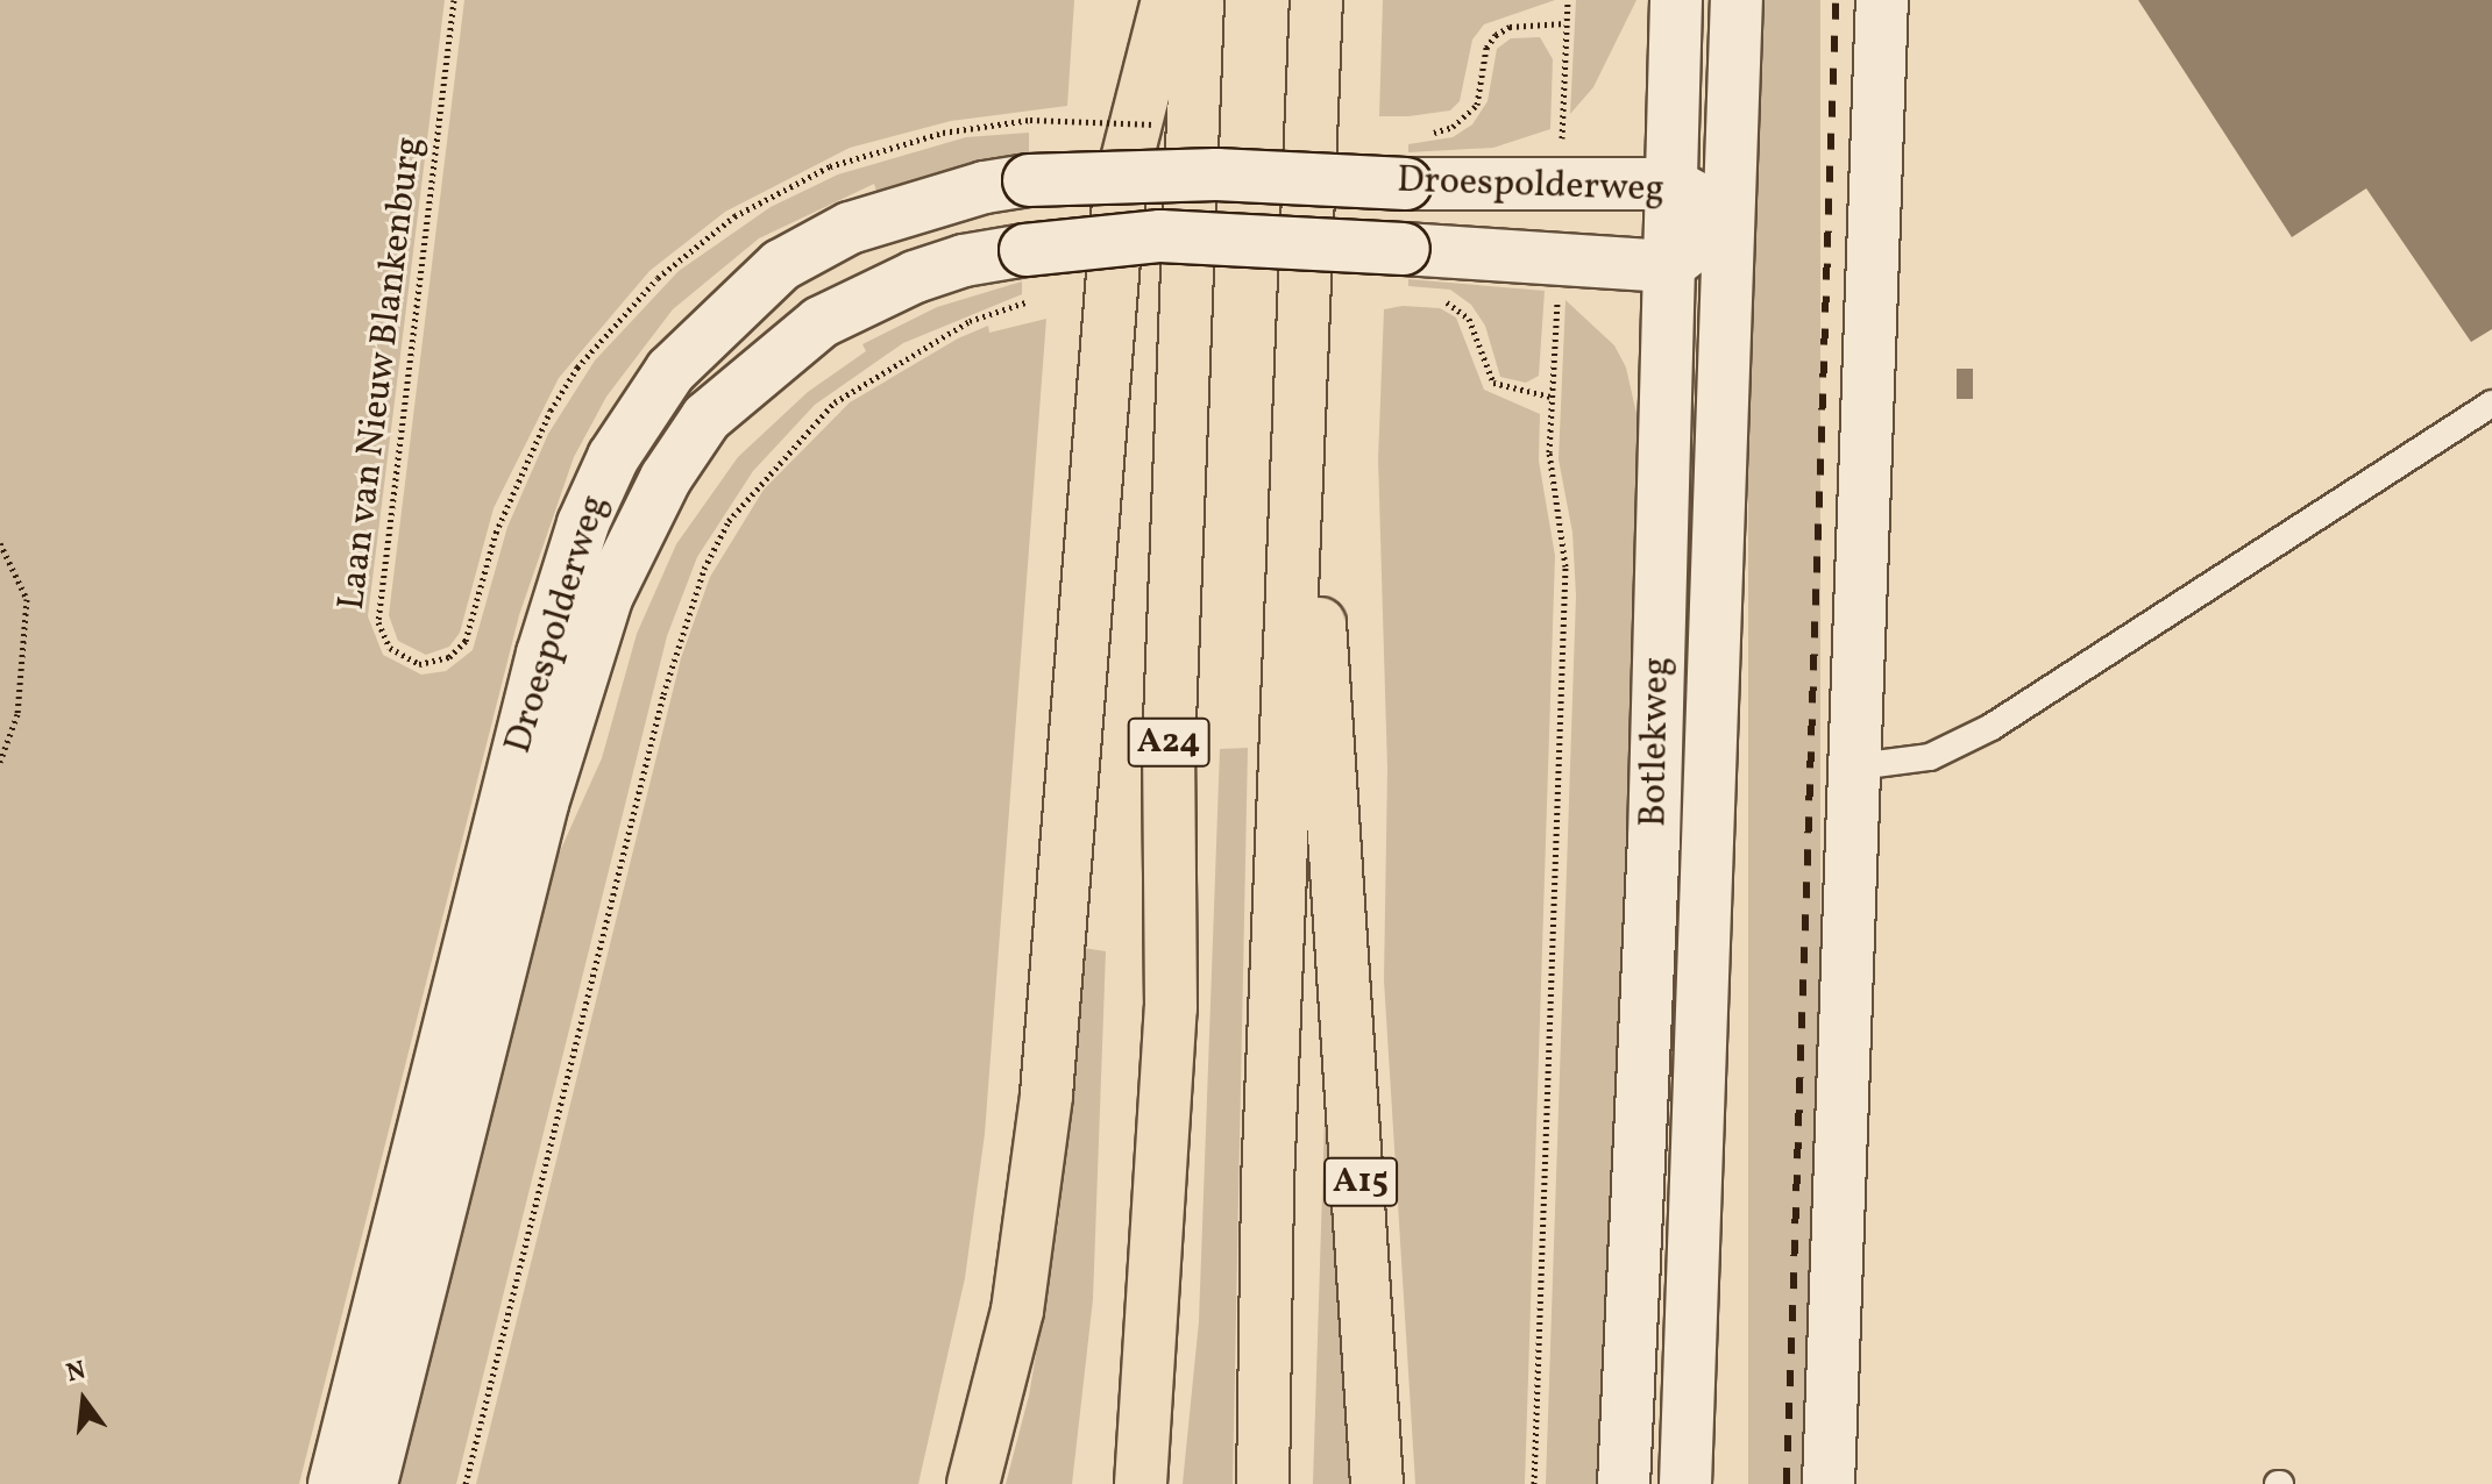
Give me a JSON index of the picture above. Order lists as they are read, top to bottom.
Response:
{
  "streets": {
    "highway": ["A24", "A15"],
    "main road": ["Droespolderweg", "Botlekweg"],
    "path": ["Laan van Nieuw Blankenburg"]
  },
  "crossings": [
    ["Droespolderweg", "Botlekweg"]
  ],
  "north": "top"
}
